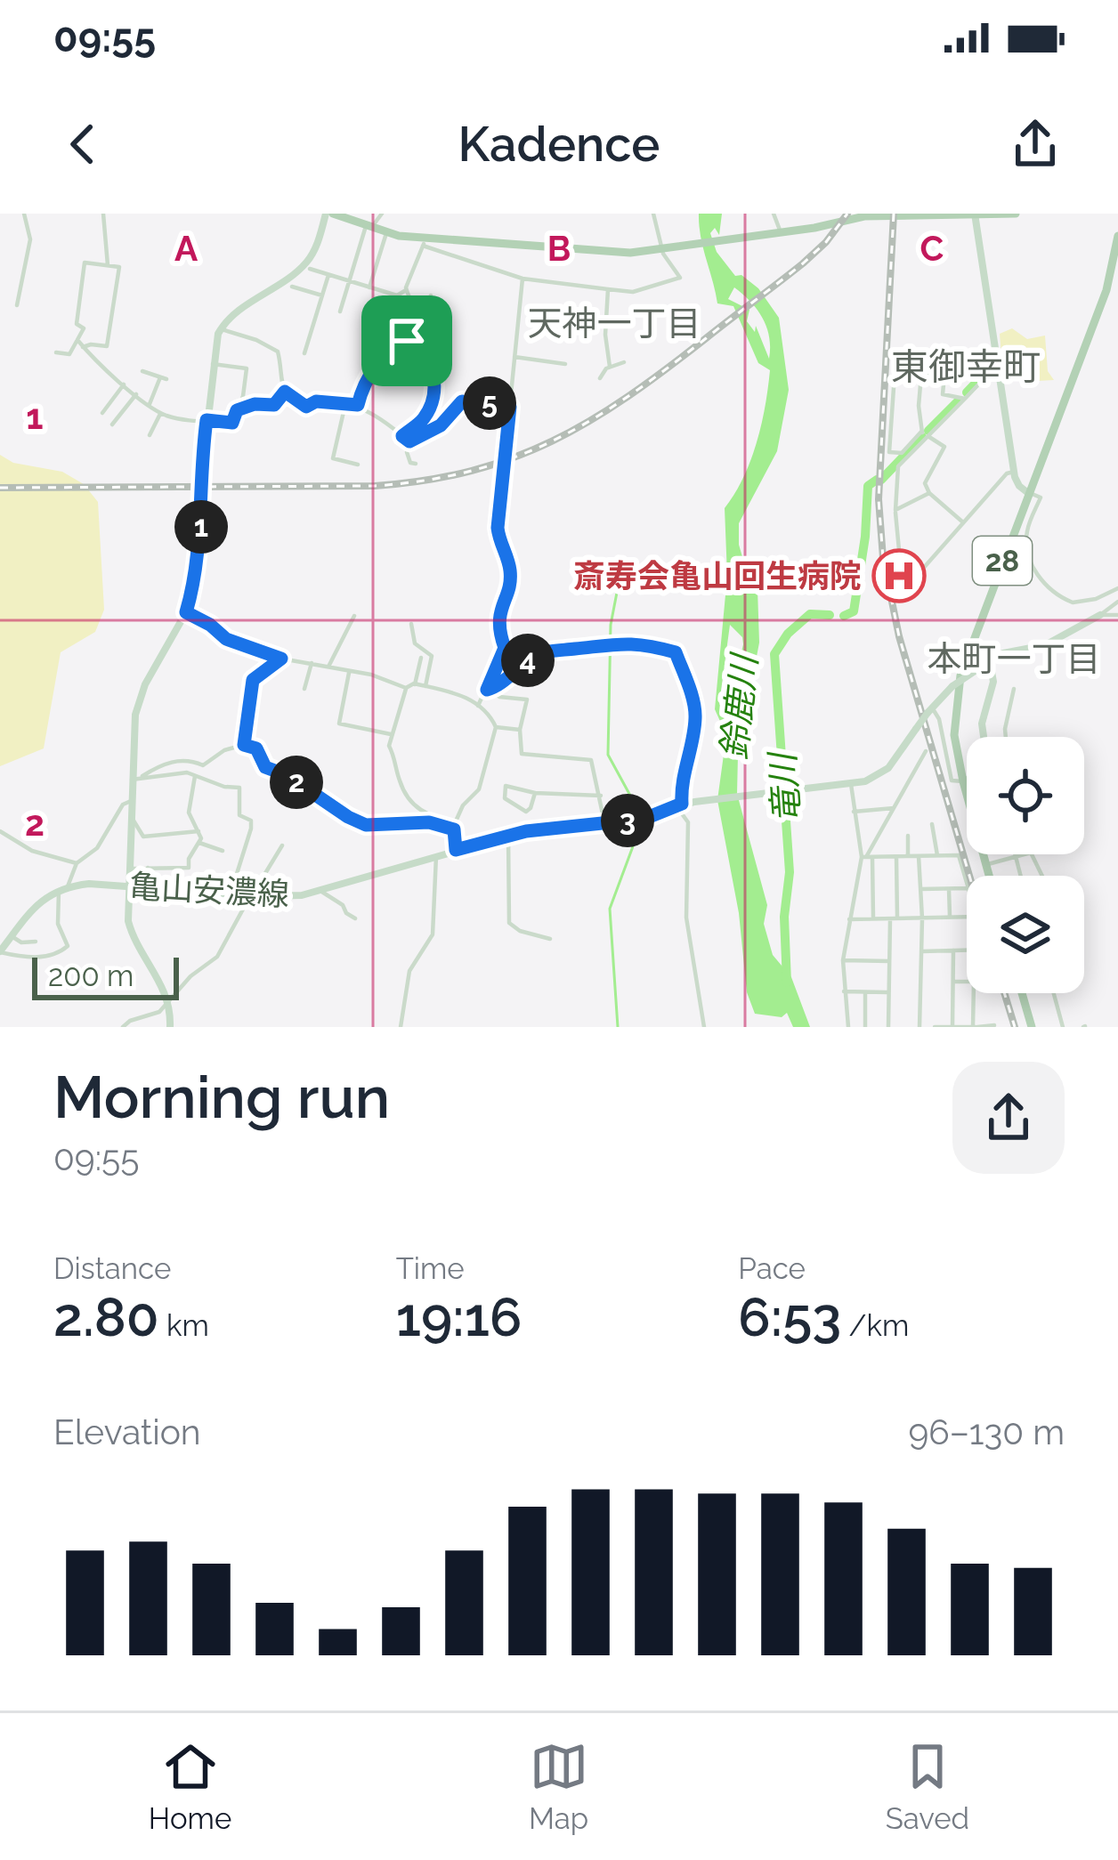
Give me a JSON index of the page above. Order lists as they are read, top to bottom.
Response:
{
  "streets": {
    "main road": ["28", "亀山安濃線"]
  },
  "districts": ["天神一丁目", "東御幸町", "本町一丁目"],
  "water": ["鈴鹿川", "竜川"],
  "places": {
    "hospital": ["斎寿会亀山回生病院"]
  },
  "scale_bar": "200 m",
  "page": {
    "status": "09:55",
    "header": "Kadence",
    "pins": [
      "5",
      "1",
      "4",
      "2",
      "3"
    ],
    "scale": "200 m",
    "heading": ["Morning run", "09:55"],
    "stats": [
      ["Distance", "2.80 km"],
      ["Time", "19:16"],
      ["Pace", "6:53 /km"]
    ],
    "chart": ["Elevation", "96–130 m"],
    "tabs": ["Home", "Map", "Saved"]
  },
  "grid": {
    "columns": ["A", "B", "C"],
    "rows": ["1", "2"]
  }
}
